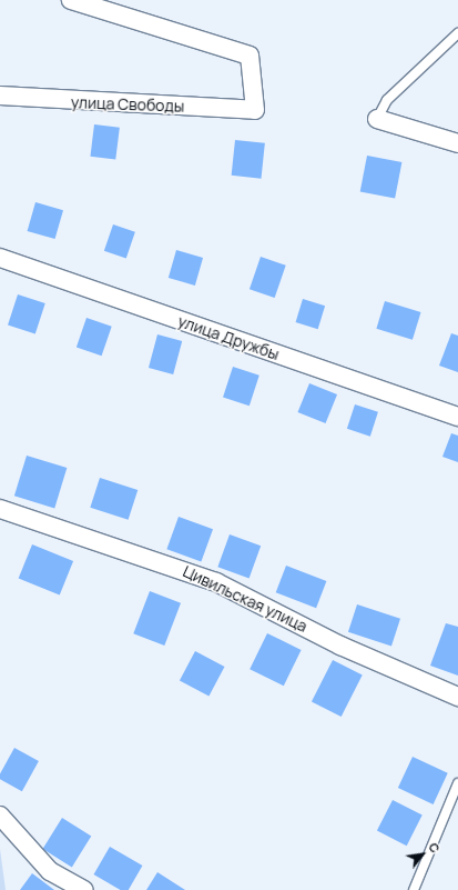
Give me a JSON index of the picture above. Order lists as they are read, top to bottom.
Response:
{
  "streets": {
    "street": ["улица Свободы", "улица Дружбы", "Цивильская улица"]
  },
  "north": "top right"
}
